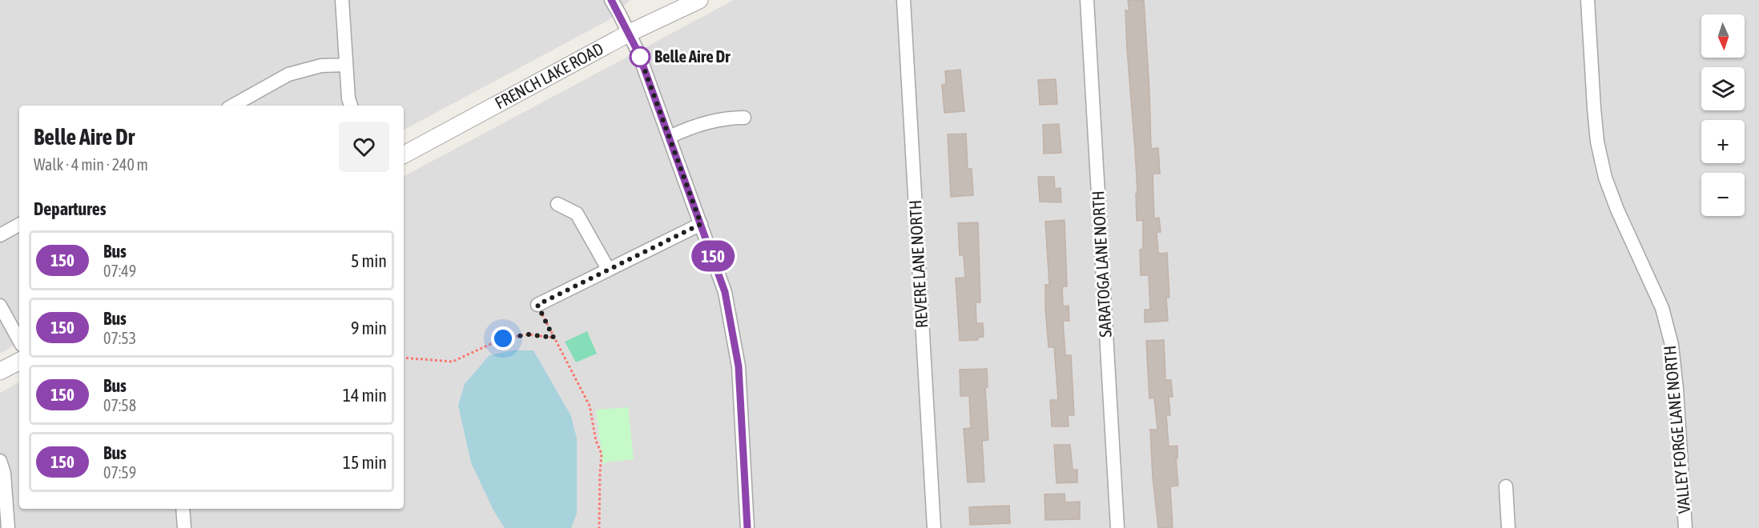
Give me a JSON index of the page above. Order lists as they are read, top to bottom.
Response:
{
  "streets": {
    "street": [
      "FRENCH LAKE ROAD",
      "REVERE LANE NORTH",
      "SARATOGA LANE NORTH",
      "VALLEY FORGE LANE NORTH"
    ]
  },
  "places": ["Belle Aire Dr"],
  "lines": ["bus line 150"],
  "north": "bottom",
  "page": {
    "on_map": "150",
    "map_buttons": ["+", "−"],
    "heading": [
      ["Belle Aire Dr", "Walk · 4 min · 240 m"],
      "Departures"
    ],
    "list": [
      {
        "mark": "150",
        "name": "Bus",
        "note": "07:49",
        "value": "5 min"
      },
      {
        "mark": "150",
        "name": "Bus",
        "note": "07:53",
        "value": "9 min"
      },
      {
        "mark": "150",
        "name": "Bus",
        "note": "07:58",
        "value": "14 min"
      },
      {
        "mark": "150",
        "name": "Bus",
        "note": "07:59",
        "value": "15 min"
      }
    ]
  }
}
